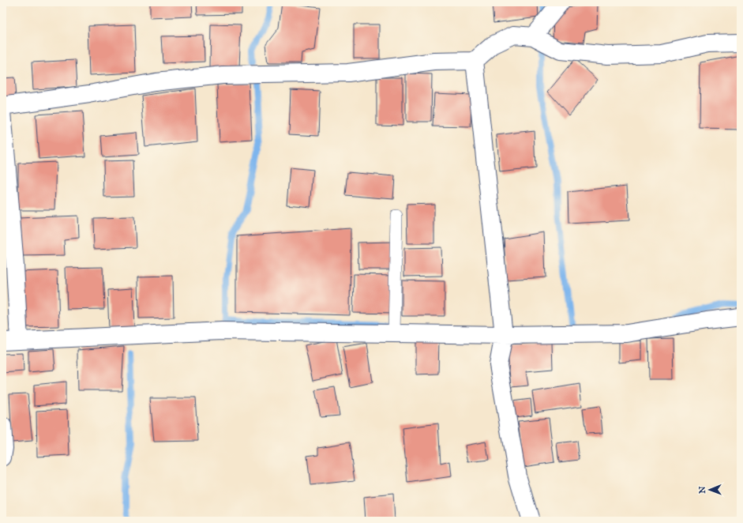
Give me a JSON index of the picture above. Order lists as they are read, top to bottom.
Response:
{
  "north": "left"
}
